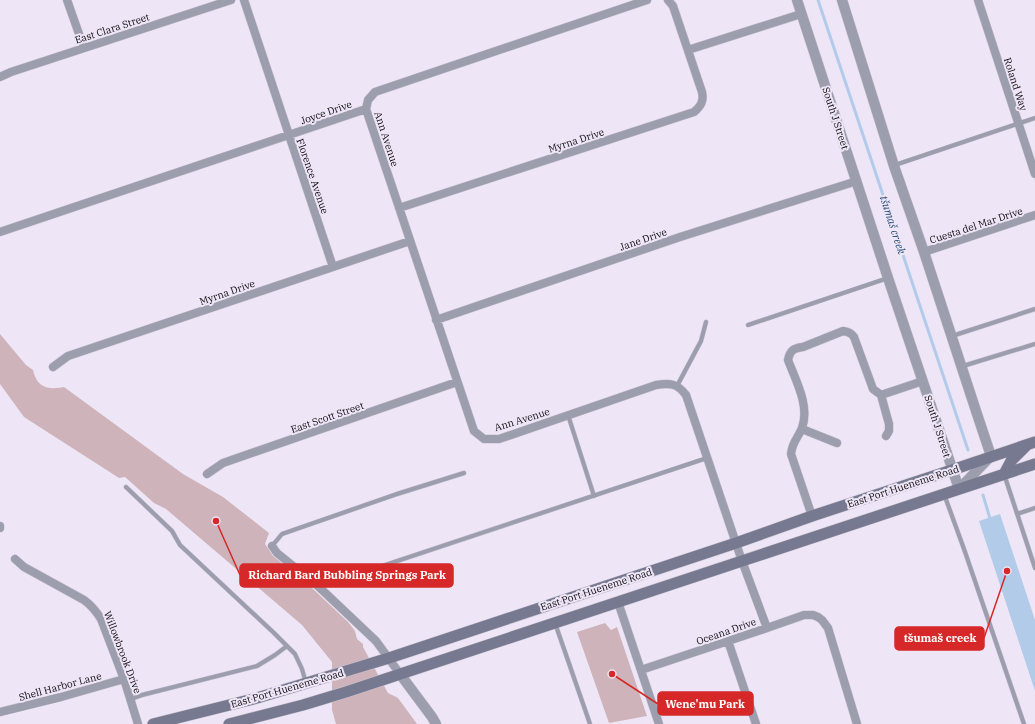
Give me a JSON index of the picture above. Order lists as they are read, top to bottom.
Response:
{
  "streets": {
    "main road": ["East Port Hueneme Road"],
    "street": [
      "East Clara Street",
      "Roland Way",
      "Joyce Drive",
      "South J Street",
      "Ann Avenue",
      "Myrna Drive",
      "Florence Avenue",
      "Cuesta del Mar Drive",
      "Jane Drive",
      "East Scott Street",
      "Oceana Drive",
      "Willowbrook Drive",
      "Shell Harbor Lane"
    ]
  },
  "crossings": [
    ["Joyce Drive", "Ann Avenue"],
    ["Joyce Drive", "Florence Avenue"],
    ["South J Street", "Jane Drive"],
    ["South J Street", "East Port Hueneme Road"],
    ["Ann Avenue", "Myrna Drive"],
    ["Ann Avenue", "Jane Drive"],
    ["Ann Avenue", "East Scott Street"],
    ["Myrna Drive", "Florence Avenue"],
    ["Willowbrook Drive", "Shell Harbor Lane"]
  ],
  "water": ["tšumaš creek"],
  "places": ["Richard Bard Bubbling Springs Park", "tšumaš creek", "Wene'mu Park"]
}
